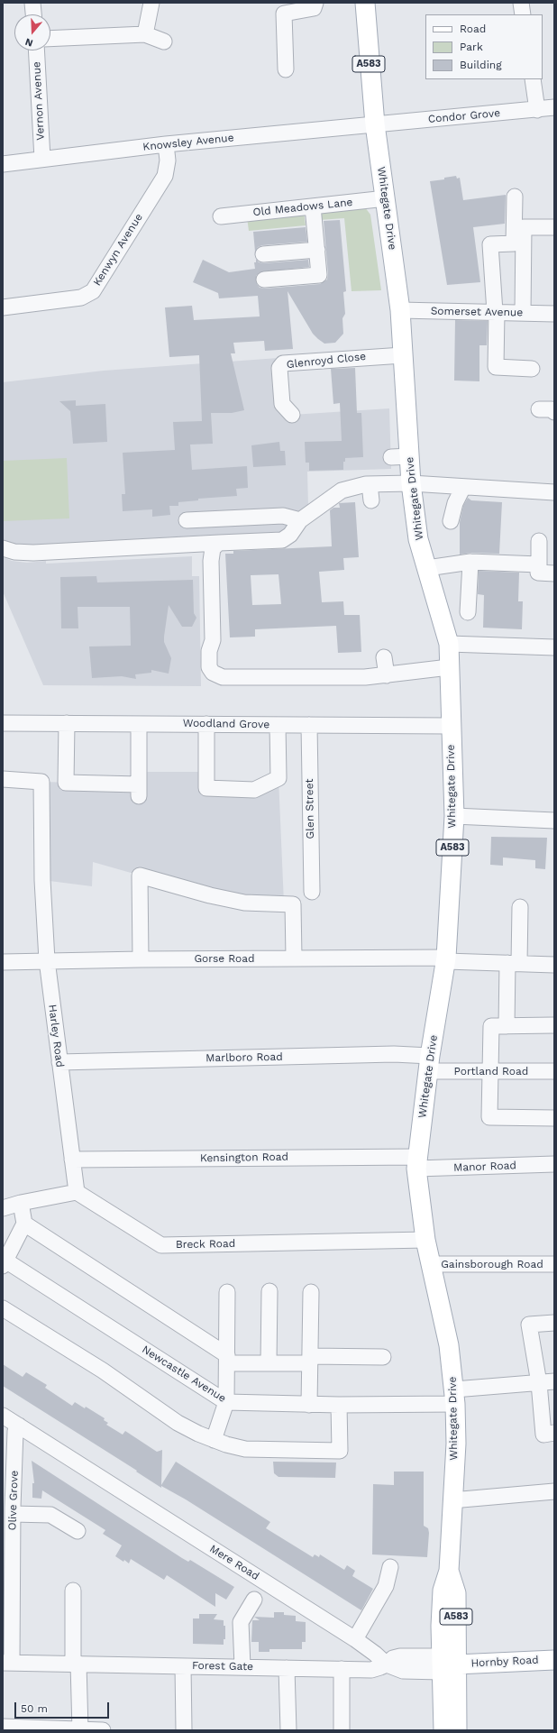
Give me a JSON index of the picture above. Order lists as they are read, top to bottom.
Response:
{
  "streets": {
    "main road": ["A583", "Whitegate Drive", "Hornby Road"],
    "street": [
      "Vernon Avenue",
      "Condor Grove",
      "Knowsley Avenue",
      "Old Meadows Lane",
      "Kenwyn Avenue",
      "Somerset Avenue",
      "Glenroyd Close",
      "Woodland Grove",
      "Glen Street",
      "Gorse Road",
      "Harley Road",
      "Marlboro Road",
      "Portland Road",
      "Kensington Road",
      "Manor Road",
      "Breck Road",
      "Gainsborough Road",
      "Newcastle Avenue",
      "Olive Grove",
      "Mere Road",
      "Forest Gate"
    ]
  },
  "crossings": [
    ["Vernon Avenue", "Knowsley Avenue"],
    ["Condor Grove", "Knowsley Avenue"],
    ["Condor Grove", "Whitegate Drive"],
    ["Knowsley Avenue", "Whitegate Drive"],
    ["Knowsley Avenue", "Kenwyn Avenue"],
    ["Old Meadows Lane", "Whitegate Drive"],
    ["Whitegate Drive", "Somerset Avenue"],
    ["Whitegate Drive", "Glenroyd Close"],
    ["Whitegate Drive", "Woodland Grove"],
    ["Whitegate Drive", "Gorse Road"],
    ["Whitegate Drive", "Marlboro Road"],
    ["Whitegate Drive", "Portland Road"],
    ["Whitegate Drive", "Kensington Road"],
    ["Whitegate Drive", "Manor Road"],
    ["Whitegate Drive", "Breck Road"],
    ["Whitegate Drive", "Gainsborough Road"],
    ["Whitegate Drive", "Newcastle Avenue"],
    ["Whitegate Drive", "Hornby Road"],
    ["Woodland Grove", "Glen Street"],
    ["Gorse Road", "Harley Road"],
    ["Harley Road", "Marlboro Road"],
    ["Harley Road", "Kensington Road"],
    ["Harley Road", "Breck Road"],
    ["Marlboro Road", "Portland Road"],
    ["Kensington Road", "Manor Road"],
    ["Olive Grove", "Mere Road"],
    ["Olive Grove", "Forest Gate"],
    ["Mere Road", "Forest Gate"]
  ],
  "legend": ["Road", "Park", "Building"],
  "scale_bar": "50 m",
  "north": "bottom"
}
